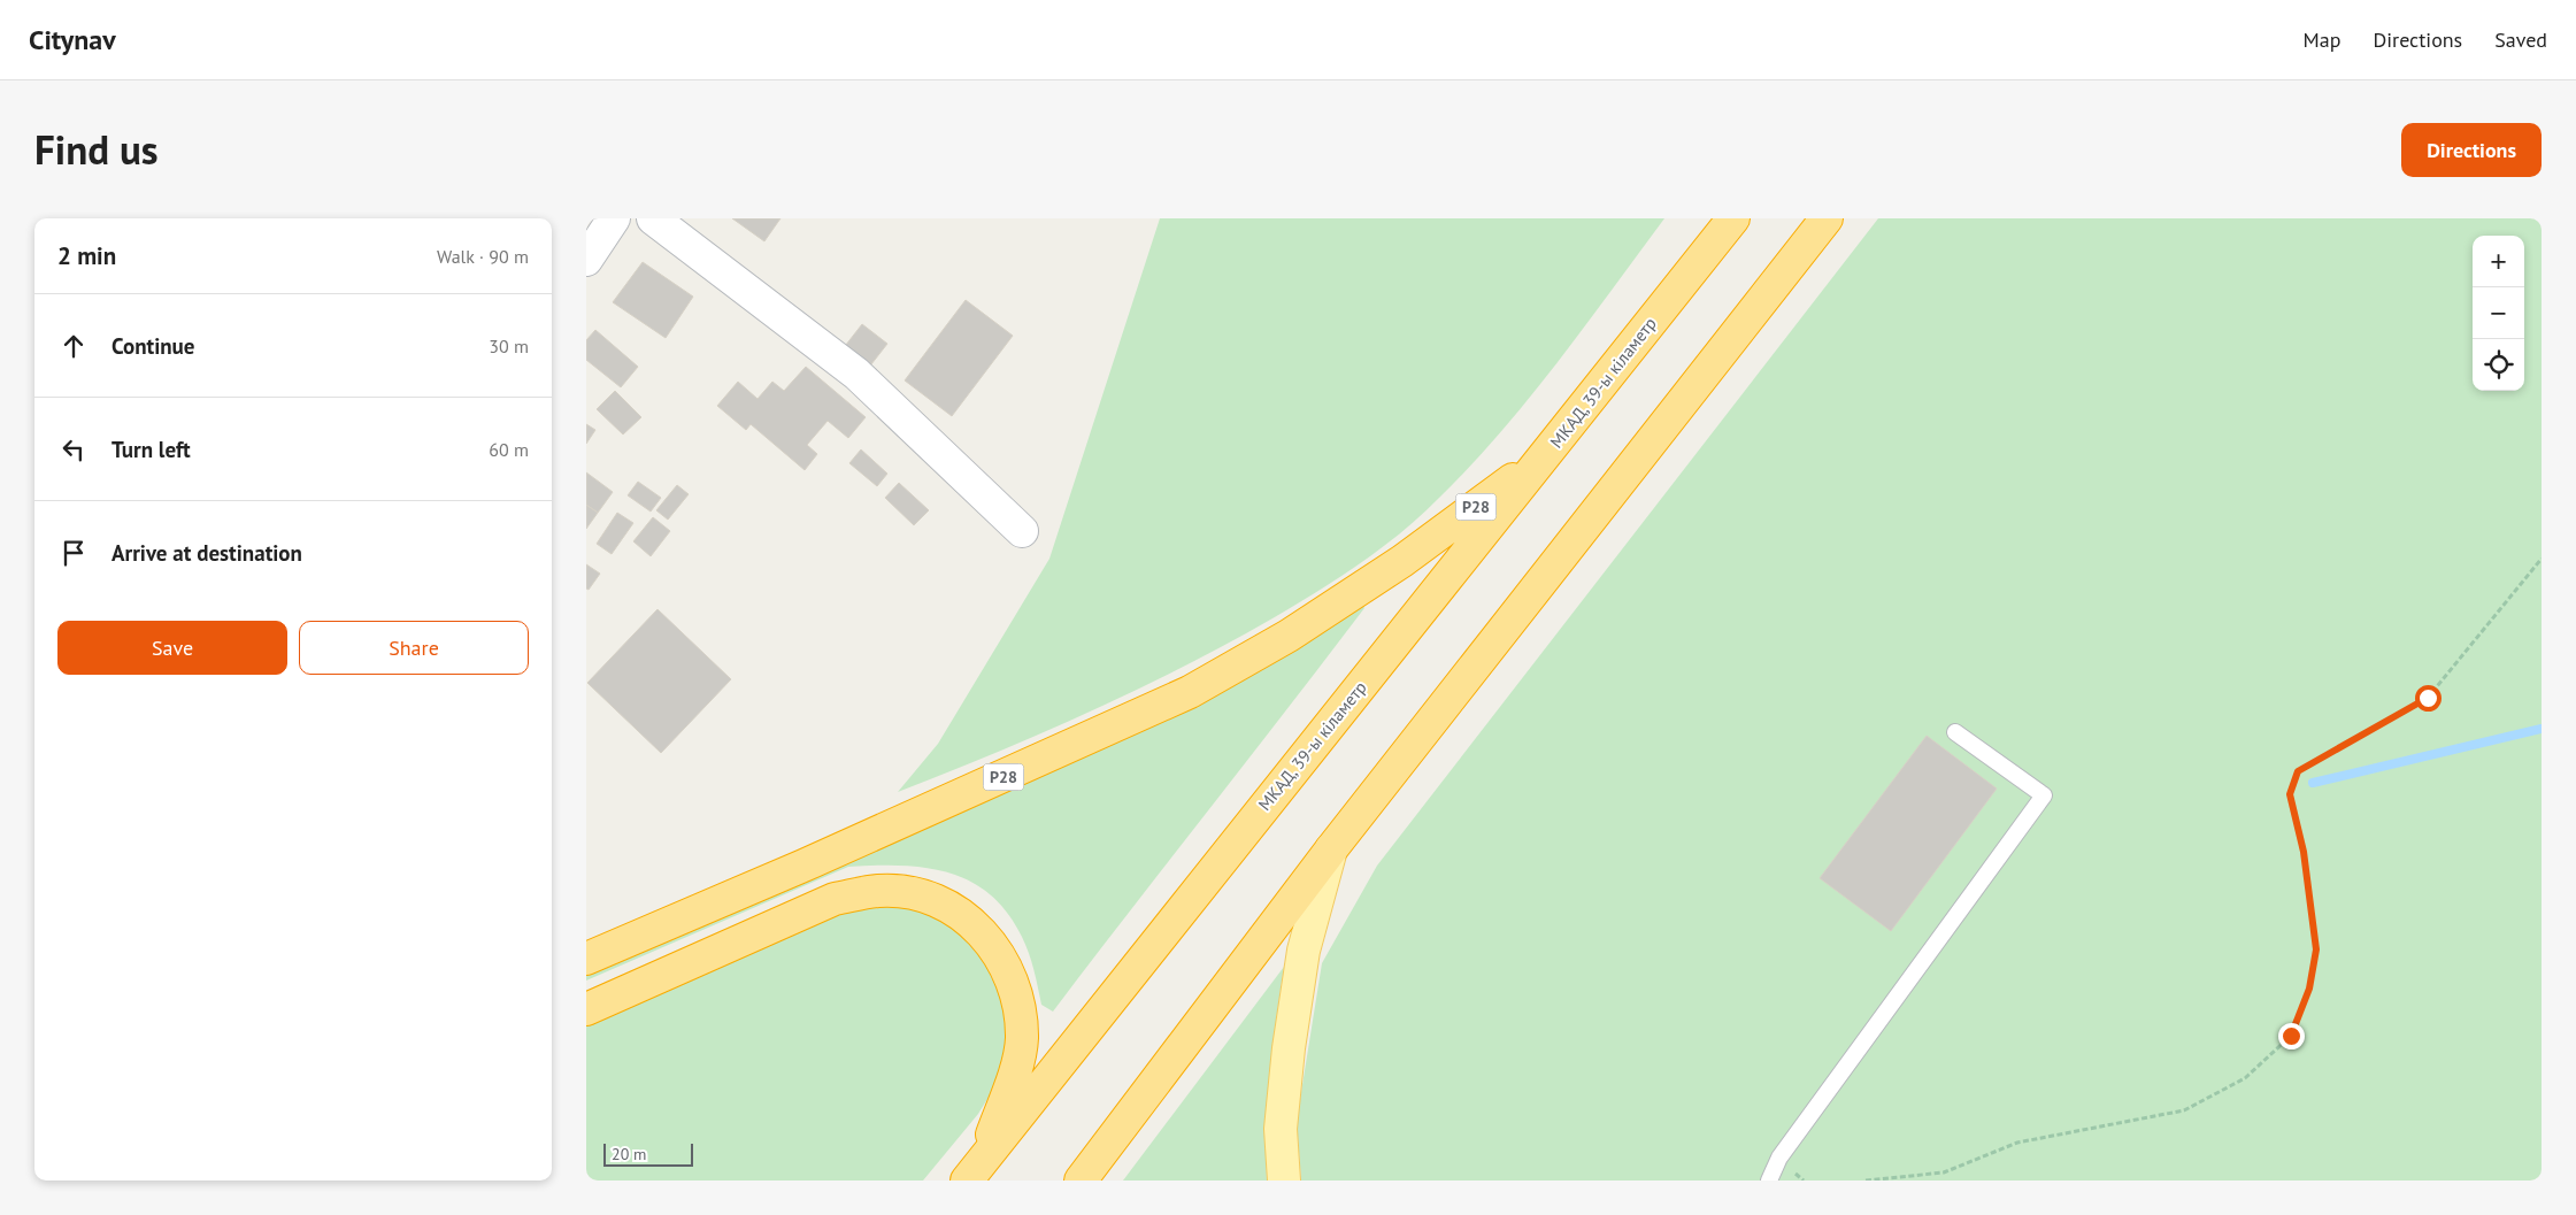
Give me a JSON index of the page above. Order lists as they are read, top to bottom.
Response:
{
  "streets": {
    "highway": ["МКАД, 39-ы кіламетр", "Р28"]
  },
  "crossings": [
    ["МКАД, 39-ы кіламетр", "Р28"]
  ],
  "scale_bar": "20 m",
  "page": {
    "header": "Citynav",
    "nav": ["Map", "Directions", "Saved"],
    "title": "Find us",
    "buttons": [
      "Directions",
      ["Save", "Share"]
    ],
    "heading": ["2 min", "Walk · 90 m"],
    "map_buttons": ["+", "−"],
    "list": [
      ["Continue", "30 m"],
      ["Turn left", "60 m"],
      "Arrive at destination"
    ],
    "scale": "20 m"
  }
}
